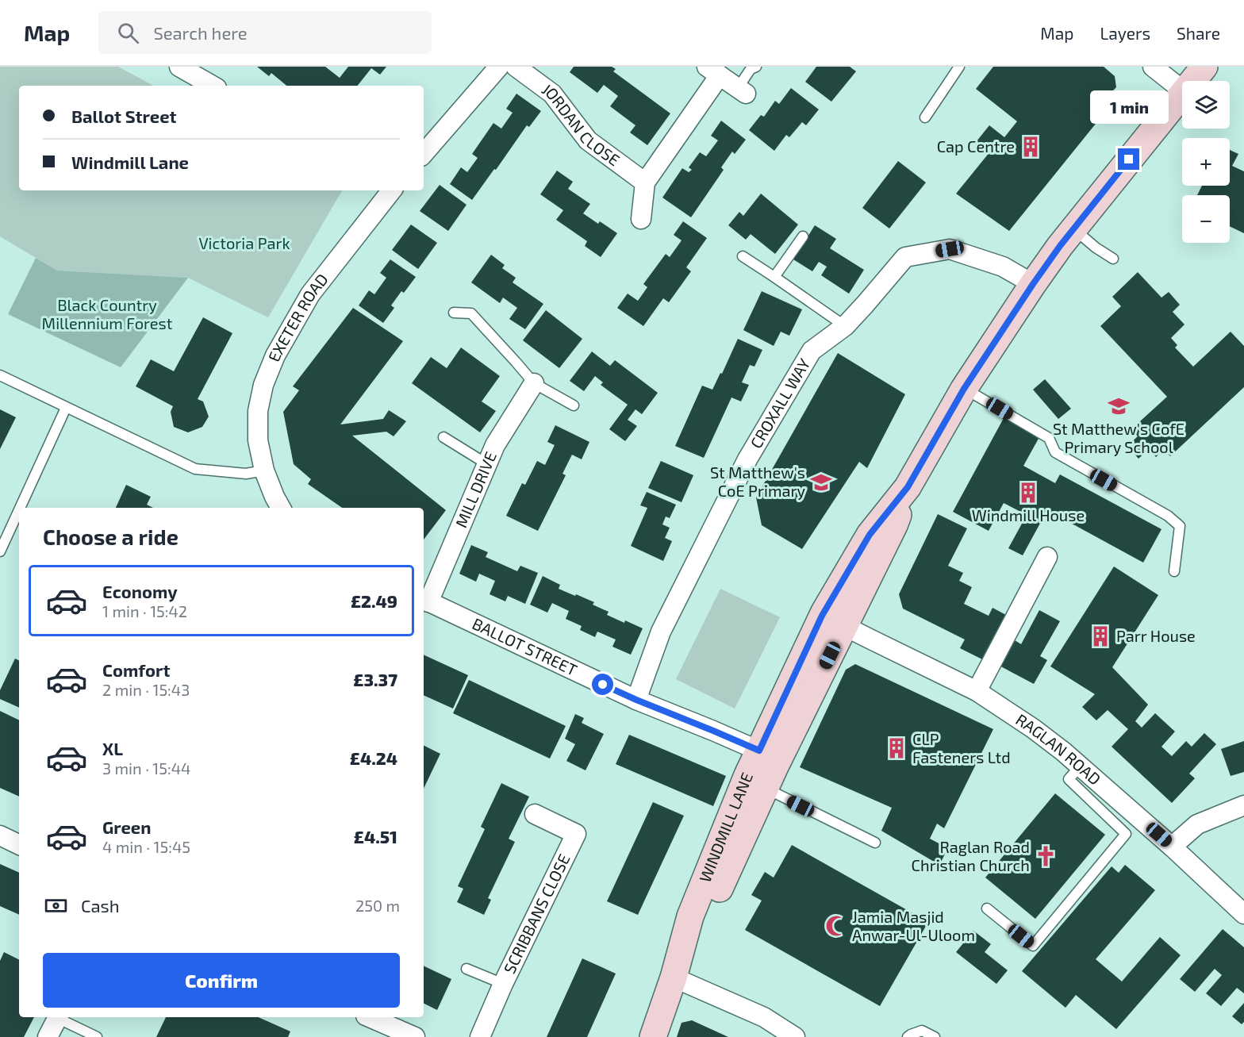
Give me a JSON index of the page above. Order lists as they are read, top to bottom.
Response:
{
  "streets": {
    "main road": ["WINDMILL LANE"],
    "street": [
      "JORDAN CLOSE",
      "EXETER ROAD",
      "CROXALL WAY",
      "MILL DRIVE",
      "BALLOT STREET",
      "RAGLAN ROAD",
      "SCRIBBANS CLOSE"
    ]
  },
  "crossings": [
    ["CROXALL WAY", "BALLOT STREET"],
    ["CROXALL WAY", "WINDMILL LANE"],
    ["MILL DRIVE", "BALLOT STREET"],
    ["BALLOT STREET", "WINDMILL LANE"],
    ["RAGLAN ROAD", "WINDMILL LANE"]
  ],
  "parks": ["Victoria Park", "Black Country Millennium Forest"],
  "places": {
    "building": [
      "Cap Centre",
      "Windmill House",
      "Parr House",
      "CLP Fasteners Ltd"
    ],
    "school or university": ["St Matthew's CofE Primary School", "St Matthew's CoE Primary"],
    "church": ["Raglan Road Christian Church"],
    "mosque": ["Jamia Masjid Anwar-Ul-Uloom"]
  },
  "page": {
    "header": "Map",
    "search": "Search here",
    "nav": ["Map", "Layers", "Share"],
    "map_buttons": ["+", "−"],
    "banner": ["Ballot Street", "Windmill Lane"],
    "bubble": "1 min",
    "heading": "Choose a ride",
    "list": [
      {
        "name": "Economy",
        "note": "1 min · 15:42",
        "value": "£2.49"
      },
      {
        "name": "Comfort",
        "note": "2 min · 15:43",
        "value": "£3.37"
      },
      {
        "name": "XL",
        "note": "3 min · 15:44",
        "value": "£4.24"
      },
      {
        "name": "Green",
        "note": "4 min · 15:45",
        "value": "£4.51"
      }
    ],
    "pay": ["Cash", "250 m"],
    "buttons": "Confirm"
  }
}
